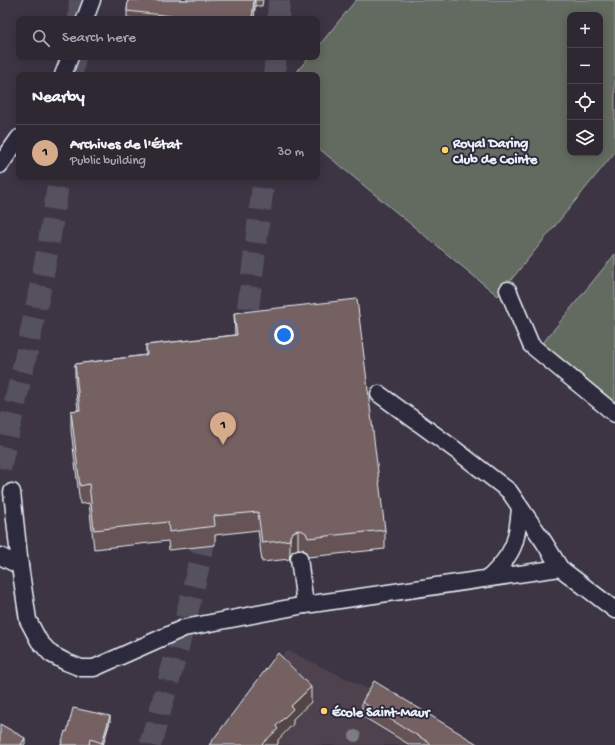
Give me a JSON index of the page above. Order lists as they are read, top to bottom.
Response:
{
  "places": ["Royal Daring Club de Cointe", "École Saint-Maur"],
  "page": {
    "map_buttons": ["+", "−"],
    "search": "Search here",
    "heading": "Nearby",
    "list": [
      {
        "mark": "1",
        "name": "Archives de l'État",
        "note": "Public building",
        "value": "30 m"
      }
    ],
    "pins": "1"
  }
}
